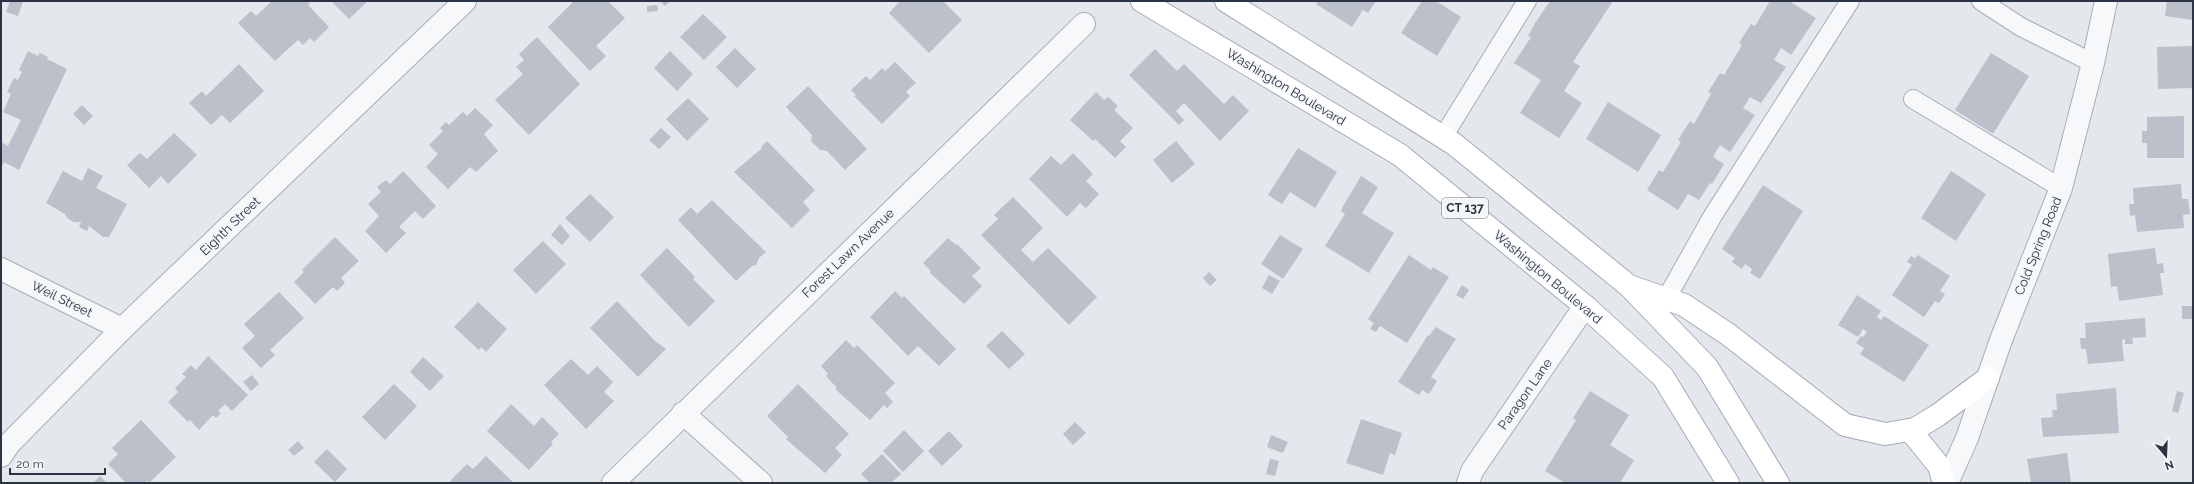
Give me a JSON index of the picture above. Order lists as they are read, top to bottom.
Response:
{
  "streets": {
    "main road": ["Washington Boulevard", "CT 137"],
    "street": [
      "Eighth Street",
      "Cold Spring Road",
      "Forest Lawn Avenue",
      "Weil Street",
      "Paragon Lane"
    ]
  },
  "crossings": [
    ["Washington Boulevard", "Paragon Lane"],
    ["Eighth Street", "Weil Street"]
  ],
  "scale_bar": "20 m",
  "north": "bottom"
}
